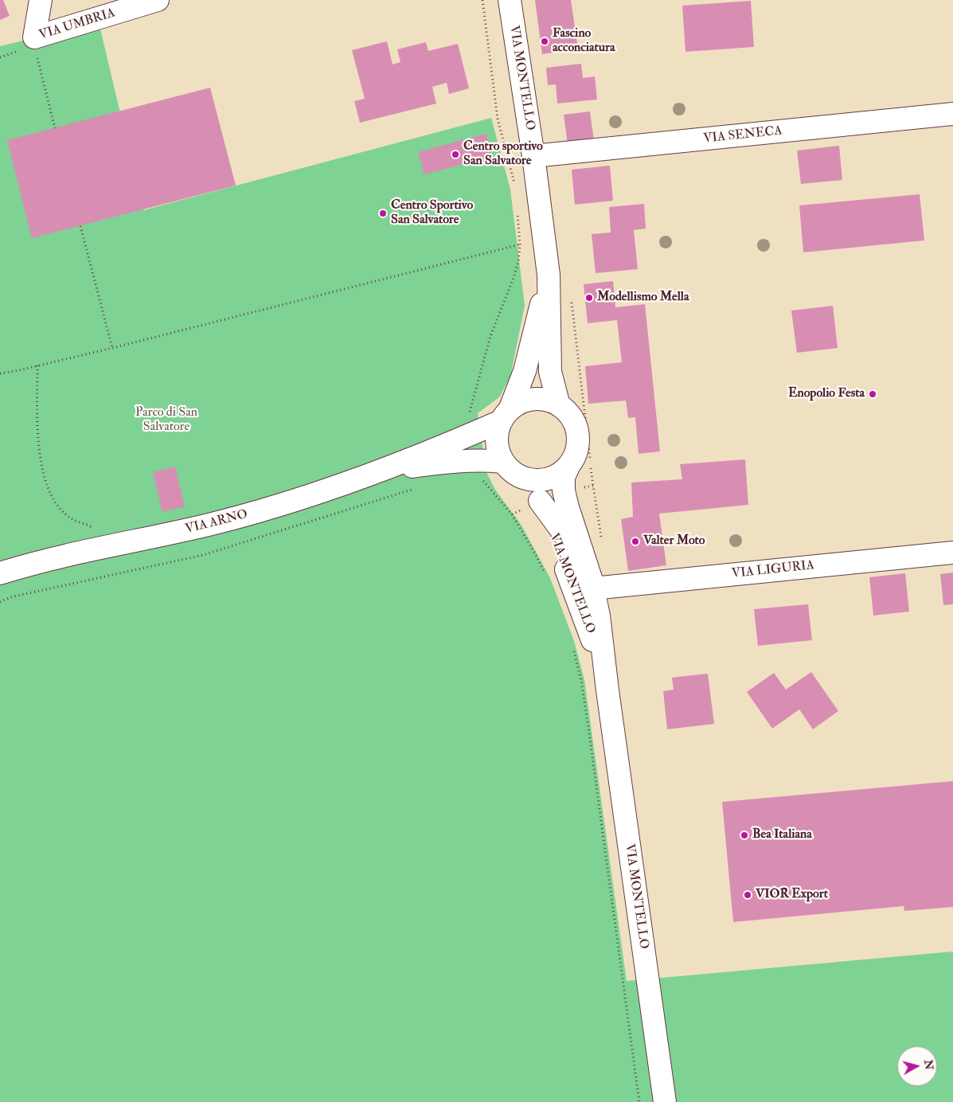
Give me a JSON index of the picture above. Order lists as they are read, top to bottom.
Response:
{
  "streets": {
    "street": [
      "VIA UMBRIA",
      "VIA MONTELLO",
      "VIA SENECA",
      "VIA ARNO",
      "VIA LIGURIA"
    ]
  },
  "crossings": [
    ["VIA MONTELLO", "VIA SENECA"],
    ["VIA MONTELLO", "VIA ARNO"],
    ["VIA MONTELLO", "VIA LIGURIA"]
  ],
  "parks": ["Parco di San Salvatore"],
  "places": [
    "Fascino acconciatura",
    "Centro sportivo San Salvatore",
    "Centro Sportivo San Salvatore",
    "Modellismo Mella",
    "Enopolio Festa",
    "Valter Moto",
    "Bea Italiana",
    "VIOR Export"
  ],
  "north": "right"
}
